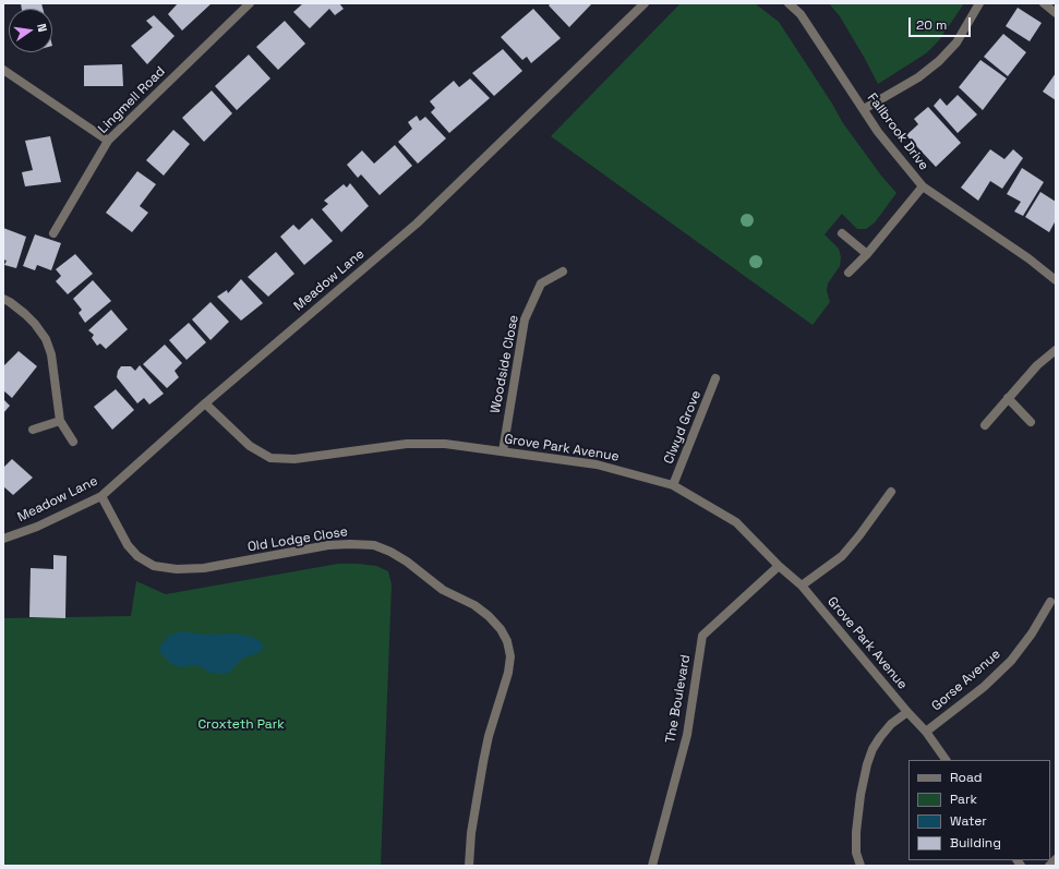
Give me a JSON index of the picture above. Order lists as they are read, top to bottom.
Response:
{
  "streets": {
    "street": [
      "Lingmell Road",
      "Fallbrook Drive",
      "Meadow Lane",
      "Woodside Close",
      "Clwyd Grove",
      "Grove Park Avenue",
      "Old Lodge Close",
      "Gorse Avenue",
      "The Boulevard"
    ]
  },
  "crossings": [
    ["Meadow Lane", "Grove Park Avenue"],
    ["Meadow Lane", "Old Lodge Close"],
    ["Woodside Close", "Grove Park Avenue"],
    ["Clwyd Grove", "Grove Park Avenue"],
    ["Grove Park Avenue", "Gorse Avenue"],
    ["Grove Park Avenue", "The Boulevard"]
  ],
  "parks": ["Croxteth Park"],
  "legend": [
    "Road",
    "Park",
    "Water",
    "Building"
  ],
  "scale_bar": "20 m",
  "north": "right"
}
